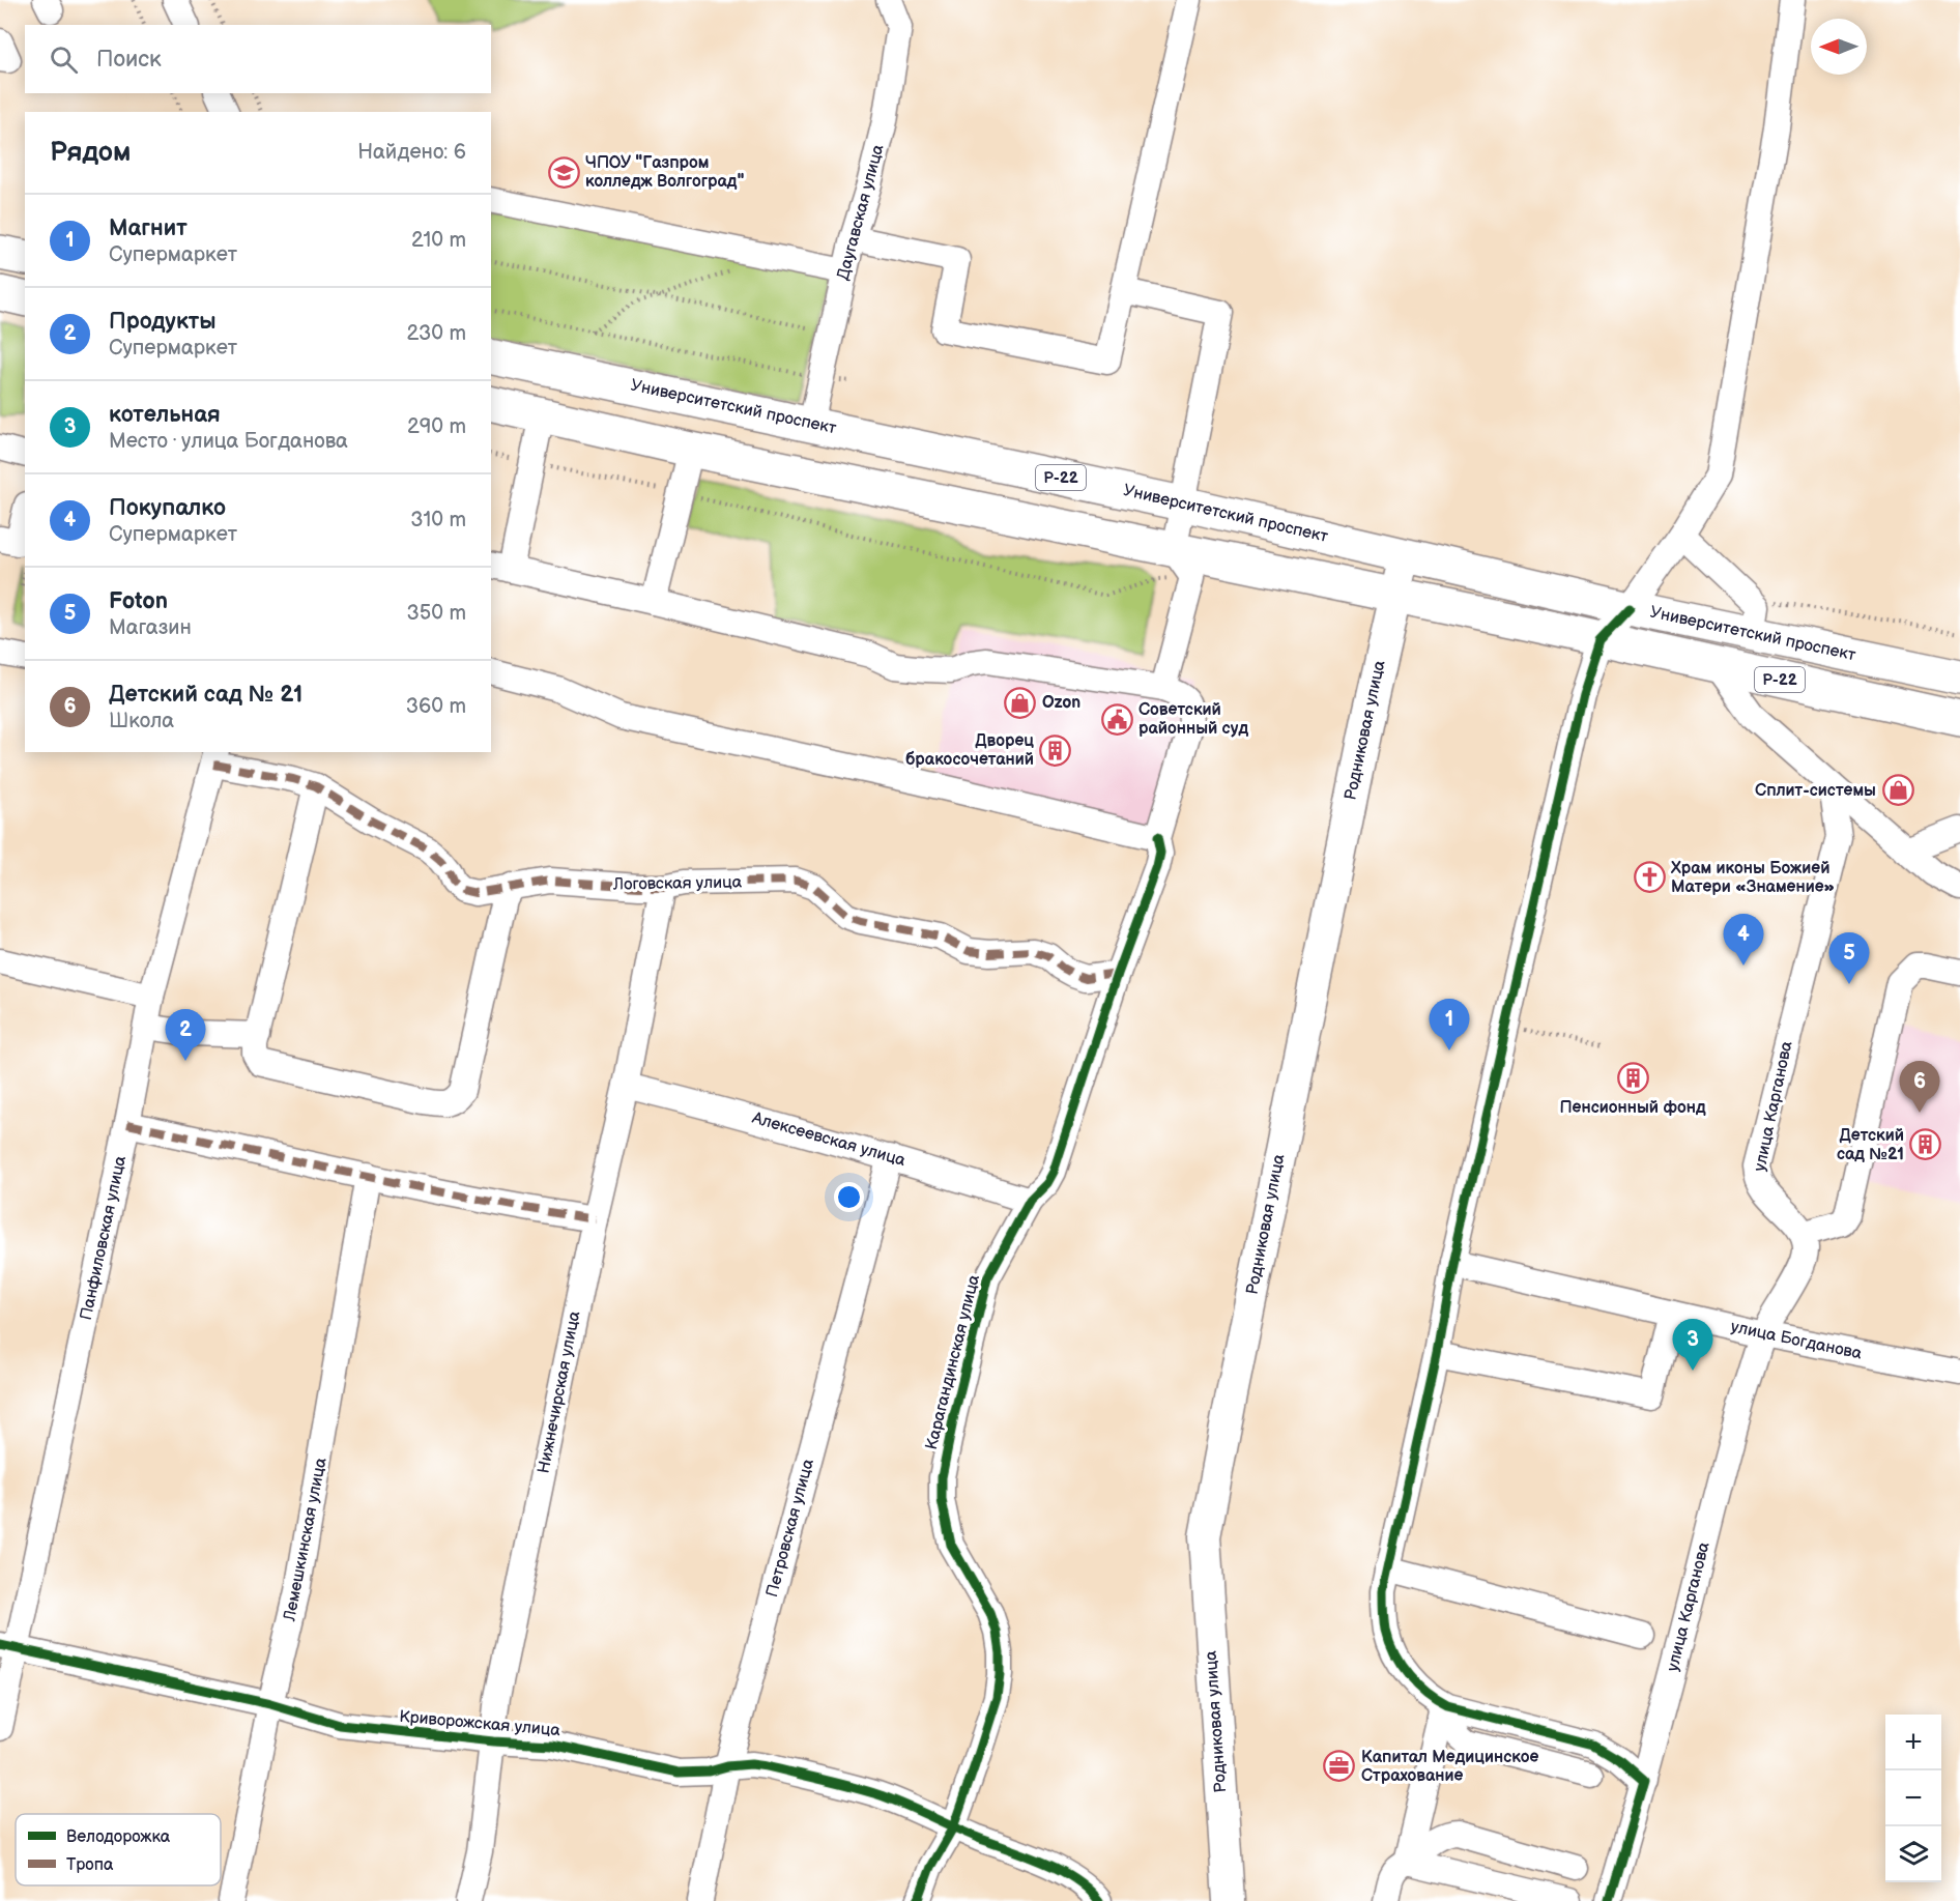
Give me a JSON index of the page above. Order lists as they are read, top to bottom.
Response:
{
  "streets": {
    "highway": ["Университетский проспект", "Р-22"],
    "main road": ["Родниковая улица"],
    "street": [
      "Даугавская улица",
      "Логовская улица",
      "улица Карганова",
      "Алексеевская улица",
      "Панфиловская улица",
      "улица Богданова",
      "Карагандинская улица",
      "Нижнечирская улица",
      "Петровская улица",
      "Лемешкинская улица",
      "Криворожская улица"
    ]
  },
  "crossings": [
    ["Даугавская улица", "Университетский проспект"],
    ["Университетский проспект", "Родниковая улица"],
    ["Р-22", "Родниковая улица"],
    ["Логовская улица", "Панфиловская улица"],
    ["Логовская улица", "Карагандинская улица"],
    ["Логовская улица", "Нижнечирская улица"],
    ["улица Карганова", "улица Богданова"],
    ["Алексеевская улица", "Карагандинская улица"],
    ["Алексеевская улица", "Нижнечирская улица"],
    ["Алексеевская улица", "Петровская улица"],
    ["Панфиловская улица", "Криворожская улица"],
    ["Карагандинская улица", "Криворожская улица"],
    ["Нижнечирская улица", "Криворожская улица"],
    ["Петровская улица", "Криворожская улица"],
    ["Лемешкинская улица", "Криворожская улица"]
  ],
  "places": {
    "school or university": ["ЧПОУ \"Газпром колледж Волгоград\""],
    "shop": ["Ozon", "Сплит-системы"],
    "public building": ["Советский районный суд"],
    "building": ["Дворец бракосочетаний", "Пенсионный фонд", "Детский сад №21"],
    "church": ["Храм иконы Божией Матери «Знамение»"],
    "office": ["Капитал Медицинское Страхование"]
  },
  "legend": ["Велодорожка", "Тропа"],
  "north": "left",
  "page": {
    "search": "Поиск",
    "heading": ["Рядом", "Найдено: 6"],
    "list": [
      {
        "mark": "1",
        "name": "Магнит",
        "note": "Супермаркет",
        "value": "210 m"
      },
      {
        "mark": "2",
        "name": "Продукты",
        "note": "Супермаркет",
        "value": "230 m"
      },
      {
        "mark": "3",
        "name": "котельная",
        "note": "Место · улица Богданова",
        "value": "290 m"
      },
      {
        "mark": "4",
        "name": "Покупалко",
        "note": "Супермаркет",
        "value": "310 m"
      },
      {
        "mark": "5",
        "name": "Foton",
        "note": "Магазин",
        "value": "350 m"
      },
      {
        "mark": "6",
        "name": "Детский сад № 21",
        "note": "Школа",
        "value": "360 m"
      }
    ],
    "pins": [
      "4",
      "5",
      "1",
      "2",
      "6",
      "3"
    ],
    "map_buttons": ["+", "−"]
  }
}
